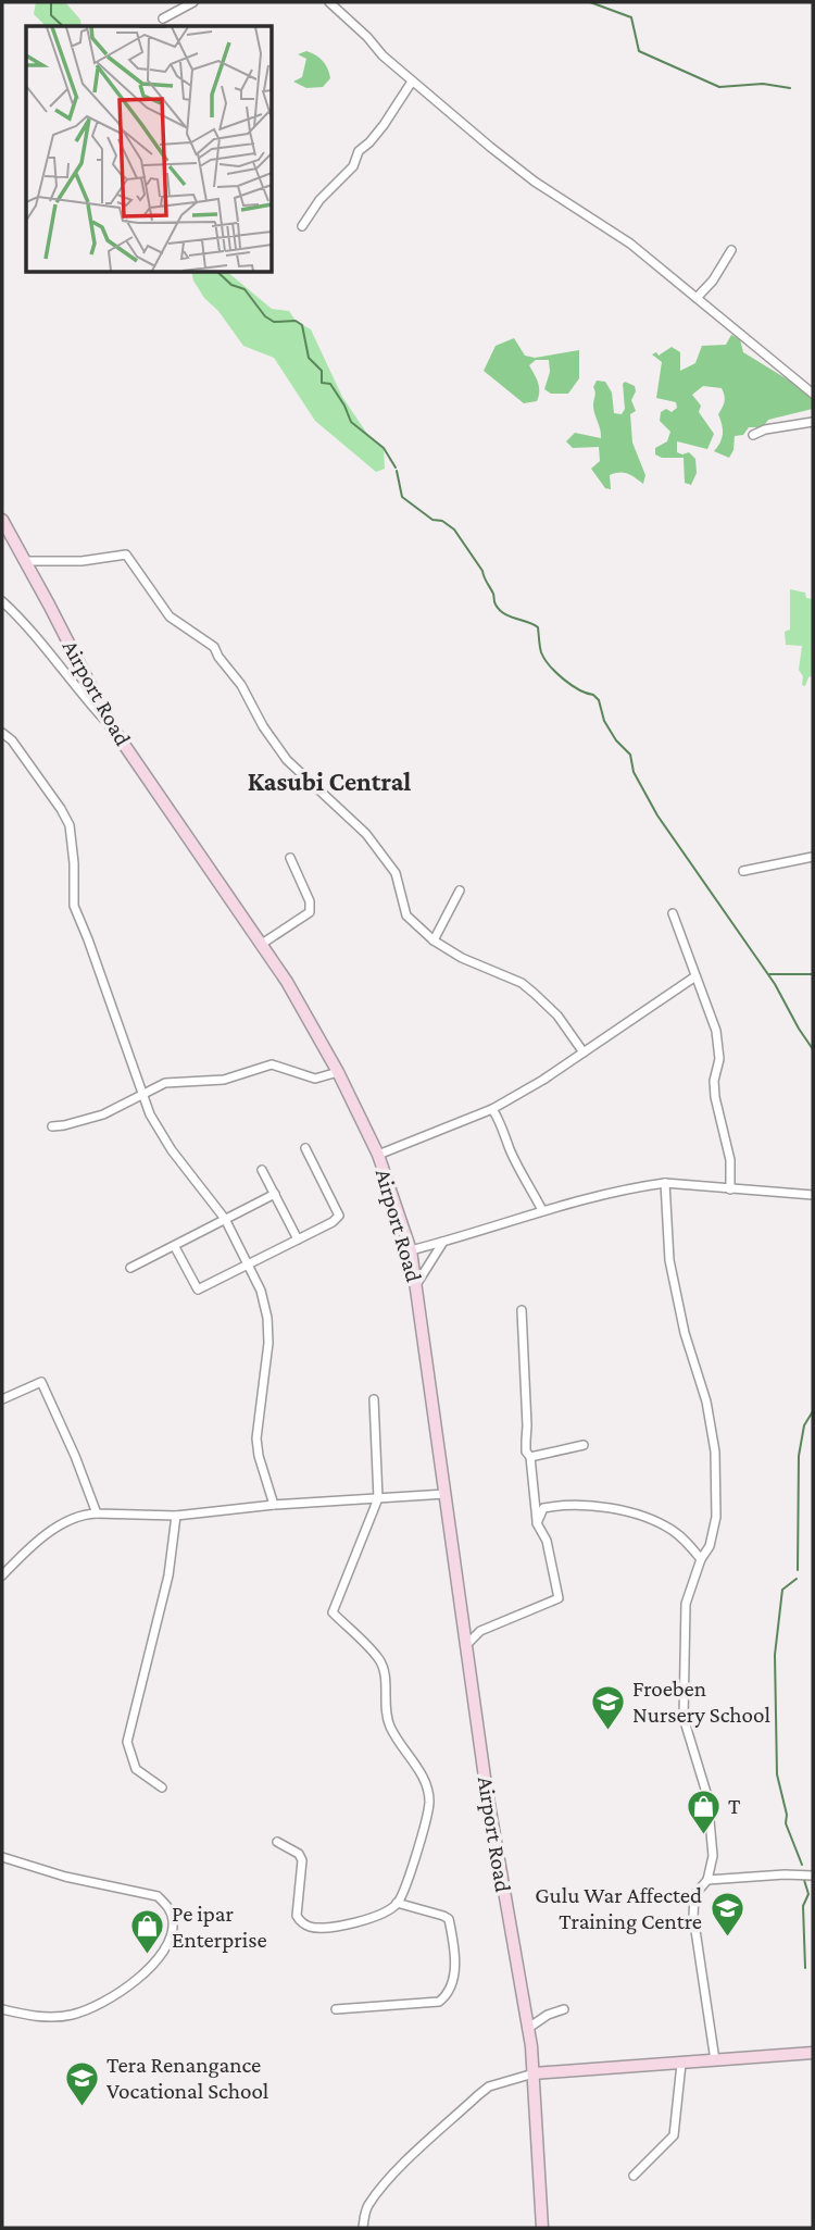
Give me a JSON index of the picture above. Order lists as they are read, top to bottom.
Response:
{
  "streets": {
    "street": ["Airport Road"]
  },
  "districts": ["Kasubi Central"],
  "places": {
    "school or university": ["Froeben Nursery School", "Gulu War Affected Training Centre", "Tera Renangance Vocational School"],
    "shop": ["T", "Pe ipar Enterprise"]
  }
}
